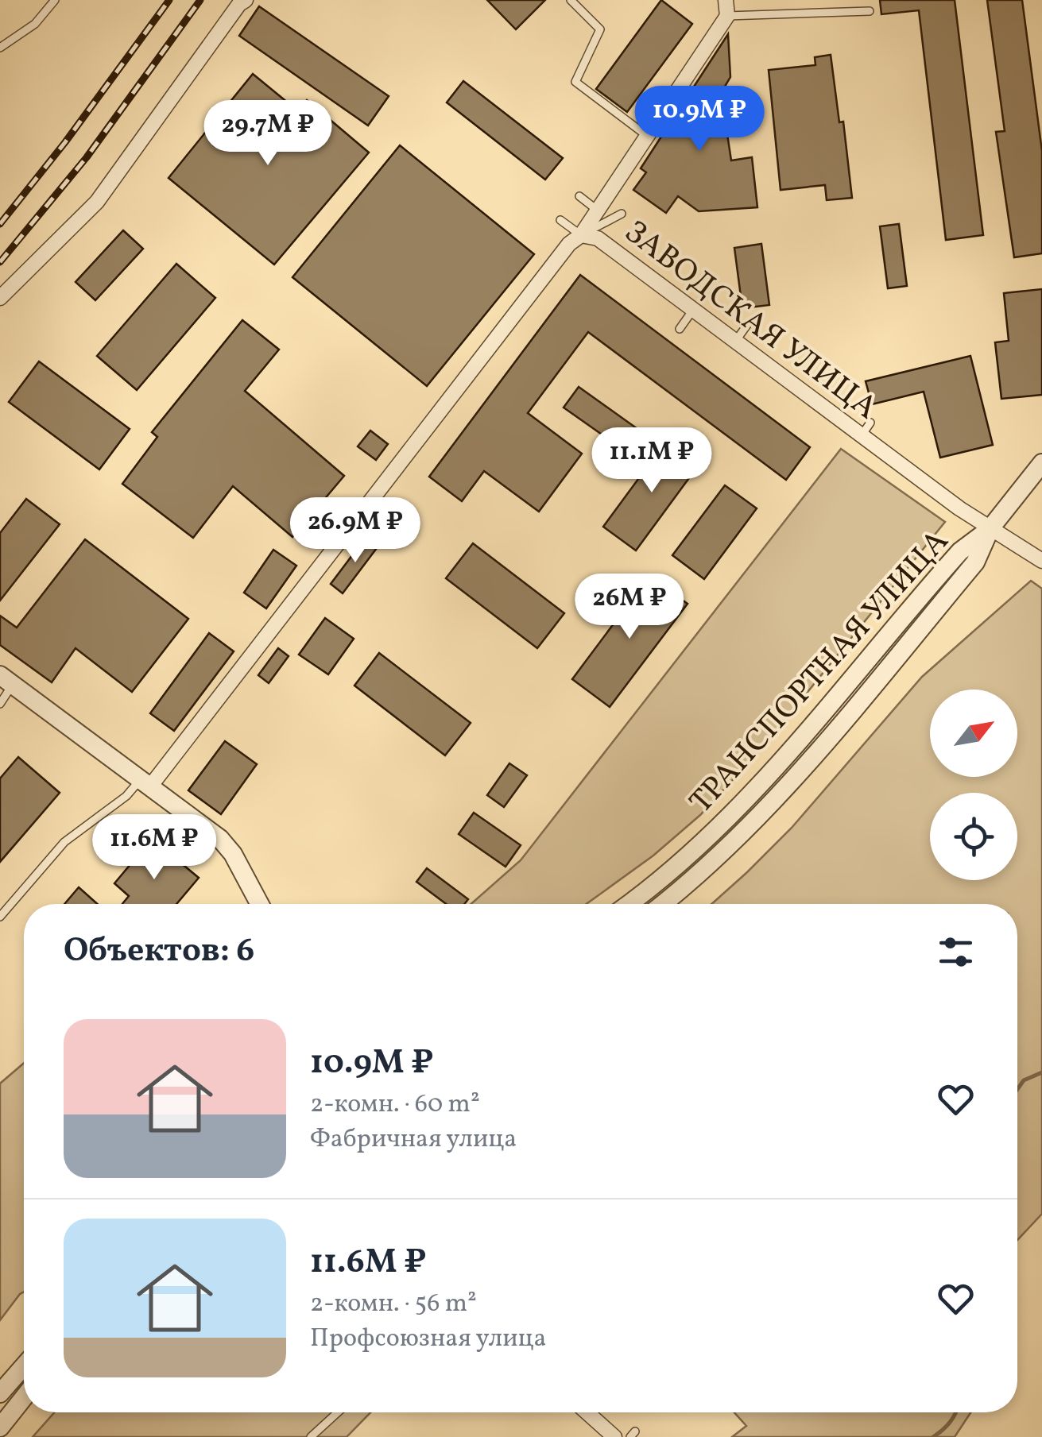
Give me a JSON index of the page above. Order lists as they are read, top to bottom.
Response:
{
  "streets": {
    "street": ["ЗАВОДСКАЯ УЛИЦА", "ТРАНСПОРТНАЯ УЛИЦА"]
  },
  "crossings": [
    ["ЗАВОДСКАЯ УЛИЦА", "ТРАНСПОРТНАЯ УЛИЦА"]
  ],
  "north": "top right",
  "page": {
    "price": [
      "10.9M ₽",
      "29.7M ₽",
      "11.1M ₽",
      "26.9M ₽",
      "26M ₽",
      "11.6M ₽"
    ],
    "heading": "Объектов: 6",
    "list": [
      {
        "name": "10.9M ₽",
        "note": "2-комн. · 60 m² · Фабричная улица"
      },
      {
        "name": "11.6M ₽",
        "note": "2-комн. · 56 m² · Профсоюзная улица"
      }
    ]
  }
}
